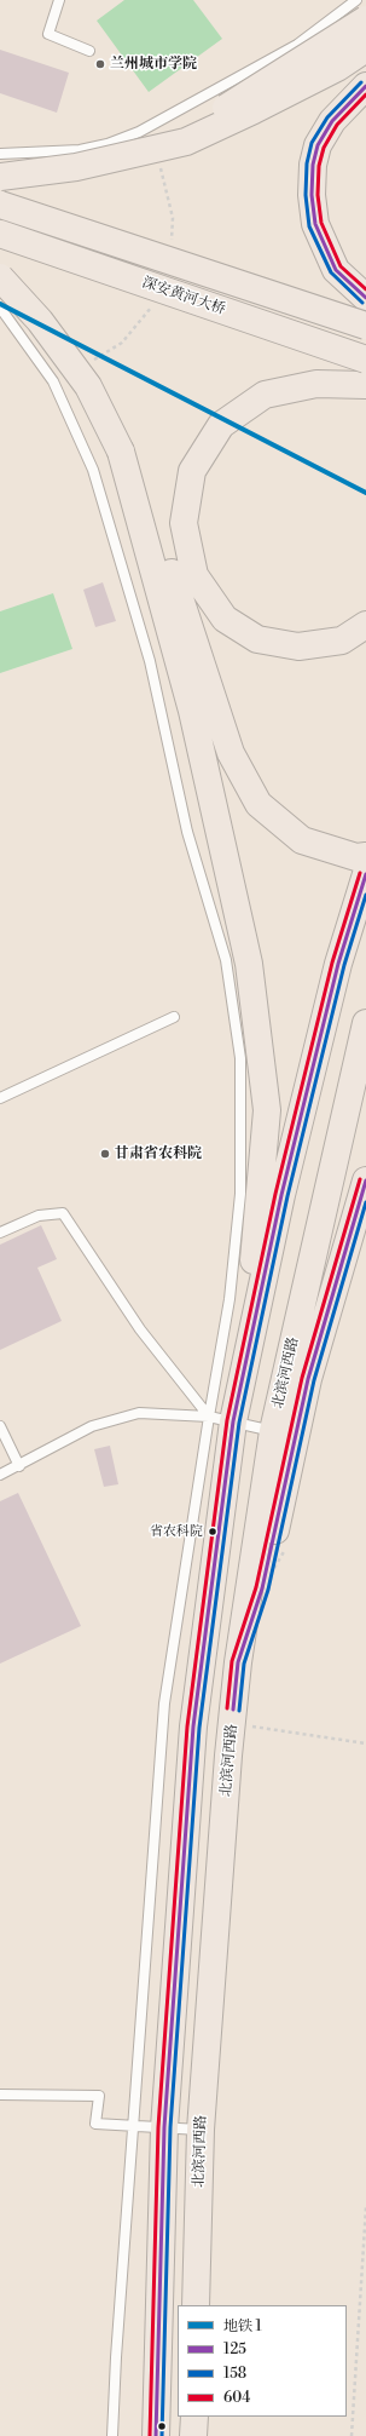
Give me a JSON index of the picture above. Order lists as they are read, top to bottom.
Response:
{
  "streets": {
    "main road": ["深安黄河大桥", "北滨河西路"]
  },
  "places": ["兰州城市学院", "甘肃省农科院", "省农科院"],
  "lines": [
    "transit line 158",
    "transit line 125",
    "transit line 604",
    "metro line 1"
  ],
  "legend": [
    "地铁 1",
    "125",
    "158",
    "604"
  ]
}
